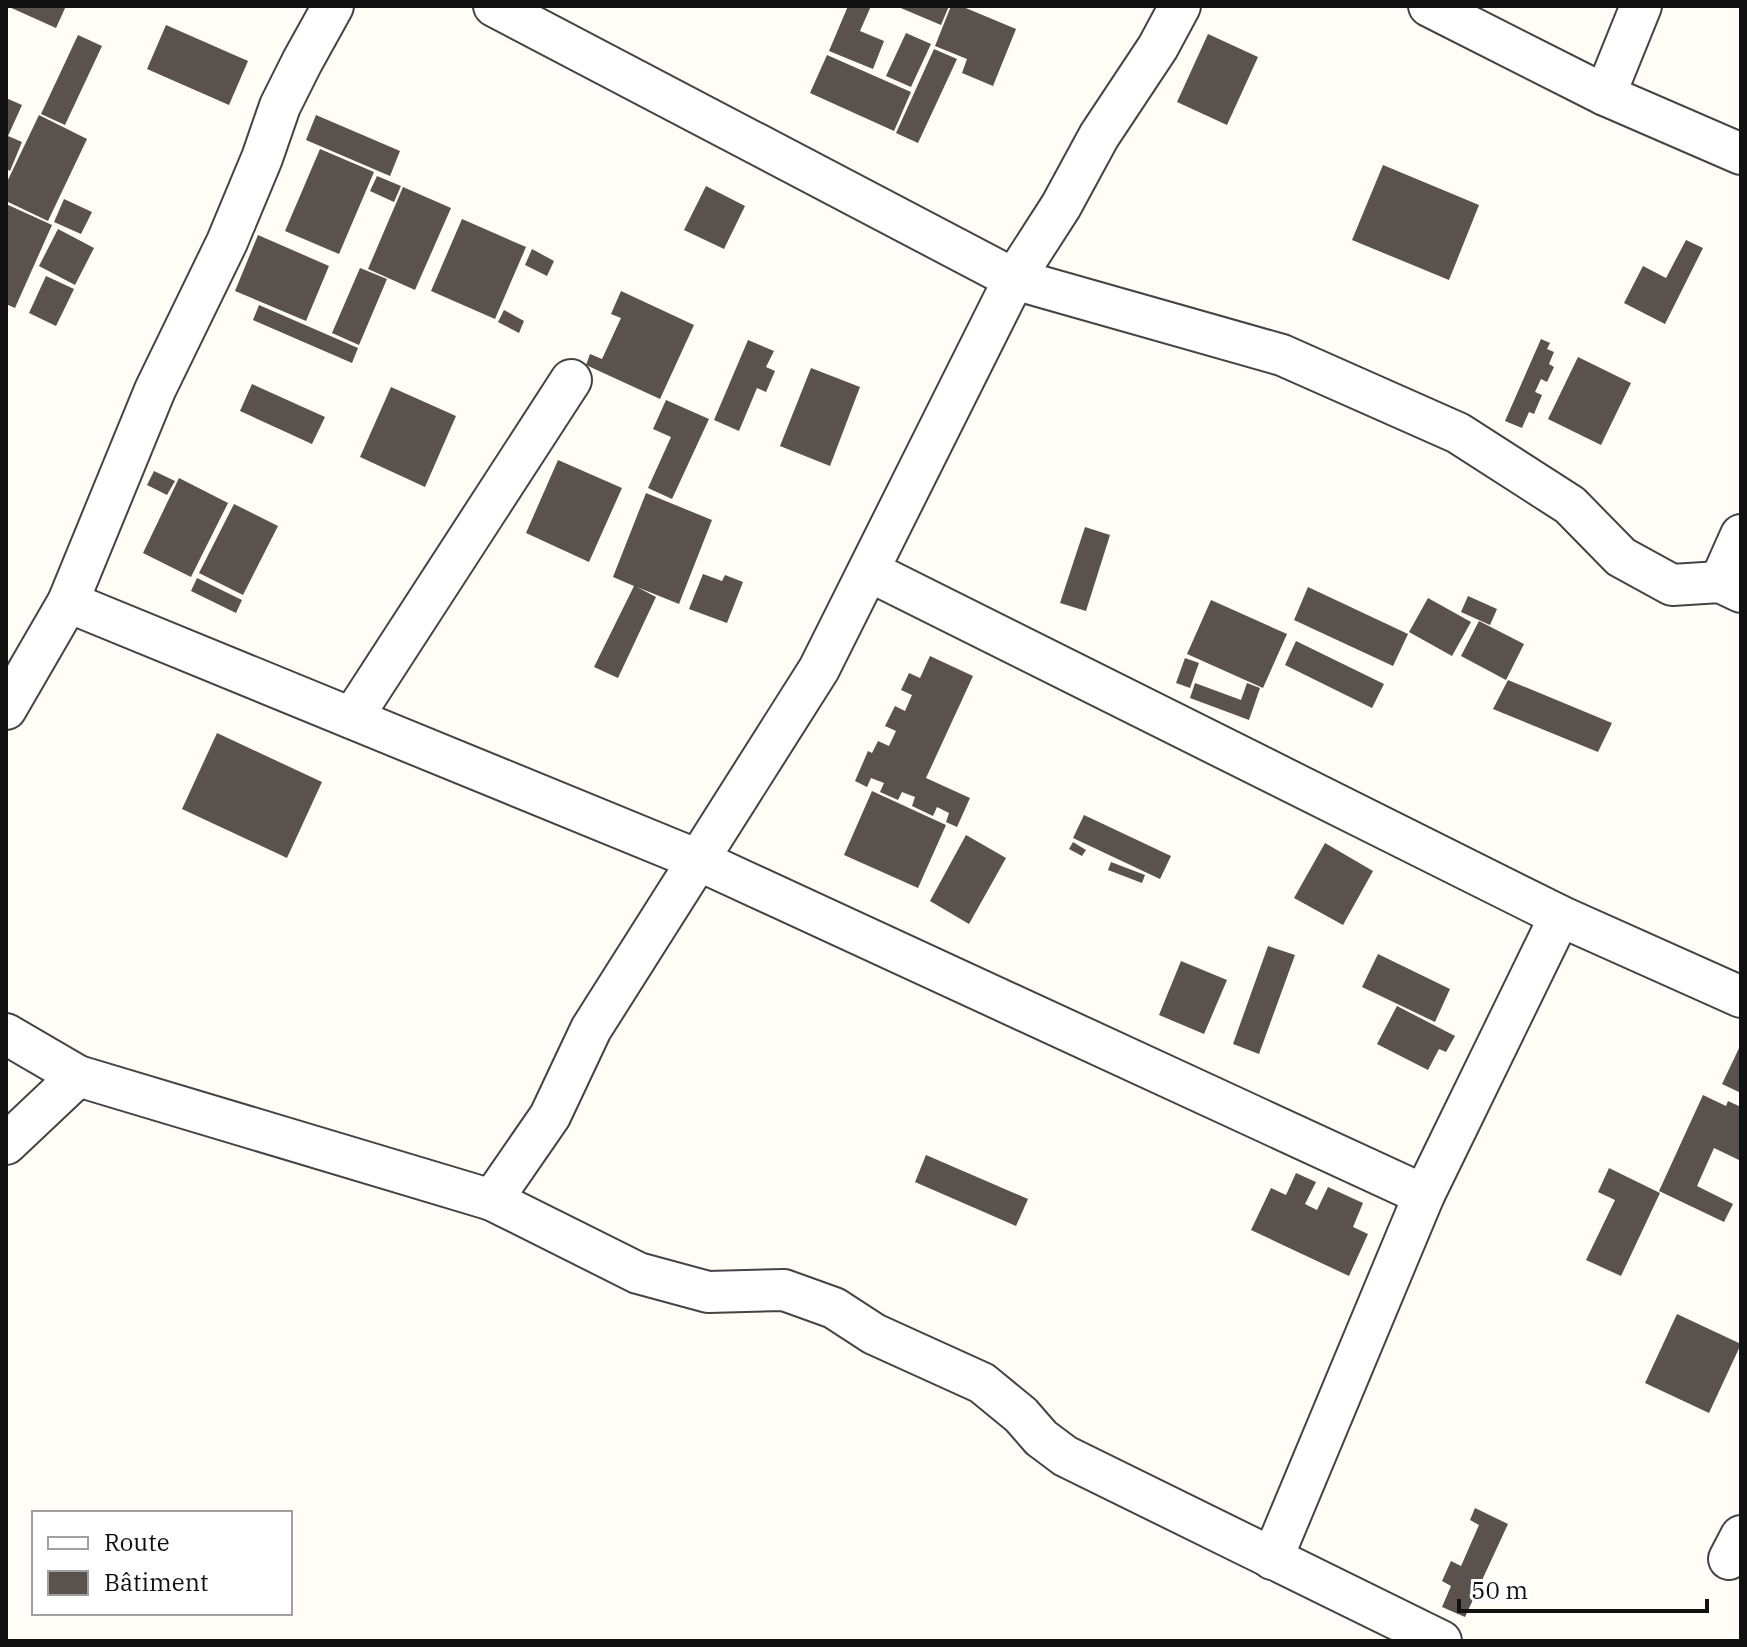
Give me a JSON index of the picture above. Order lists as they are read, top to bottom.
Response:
{
  "legend": ["Route", "Bâtiment"],
  "scale_bar": "50 m"
}
